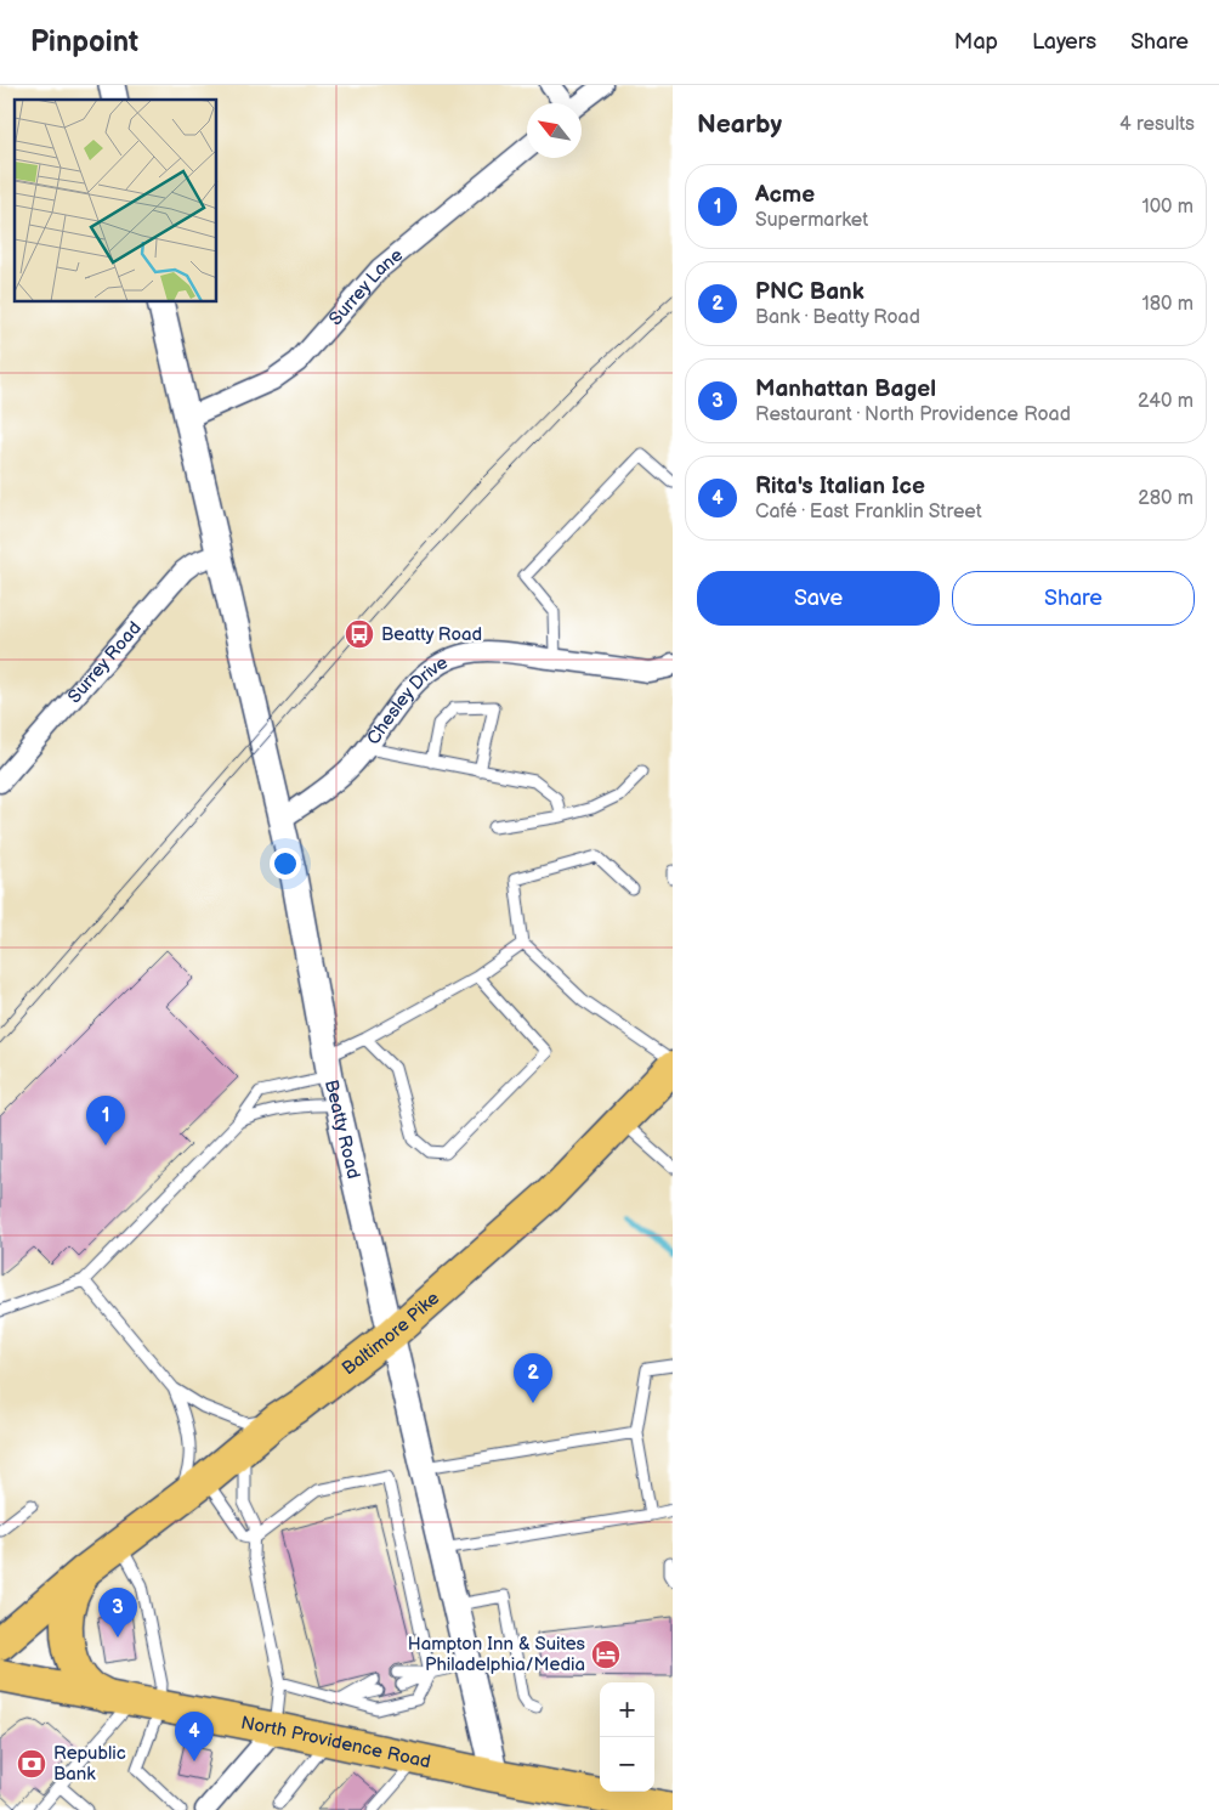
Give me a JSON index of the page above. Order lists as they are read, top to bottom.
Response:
{
  "streets": {
    "main road": ["Baltimore Pike", "North Providence Road"],
    "street": [
      "Surrey Lane",
      "Surrey Road",
      "Chesley Drive",
      "Beatty Road"
    ]
  },
  "crossings": [
    ["Surrey Lane", "Beatty Road"],
    ["Surrey Road", "Beatty Road"],
    ["Chesley Drive", "Beatty Road"],
    ["Beatty Road", "Baltimore Pike"],
    ["Beatty Road", "North Providence Road"]
  ],
  "places": {
    "bus stop": ["Beatty Road"],
    "hotel": ["Hampton Inn & Suites Philadelphia/Media"],
    "bank": ["Republic Bank"]
  },
  "north": "top left",
  "page": {
    "header": "Pinpoint",
    "nav": ["Map", "Layers", "Share"],
    "heading": ["Nearby", "4 results"],
    "list": [
      {
        "mark": "1",
        "name": "Acme",
        "note": "Supermarket",
        "value": "100 m"
      },
      {
        "mark": "2",
        "name": "PNC Bank",
        "note": "Bank · Beatty Road",
        "value": "180 m"
      },
      {
        "mark": "3",
        "name": "Manhattan Bagel",
        "note": "Restaurant · North Providence Road",
        "value": "240 m"
      },
      {
        "mark": "4",
        "name": "Rita's Italian Ice",
        "note": "Café · East Franklin Street",
        "value": "280 m"
      }
    ],
    "buttons": ["Save", "Share"],
    "pins": [
      "1",
      "2",
      "3",
      "4"
    ],
    "map_buttons": ["+", "−"]
  }
}
